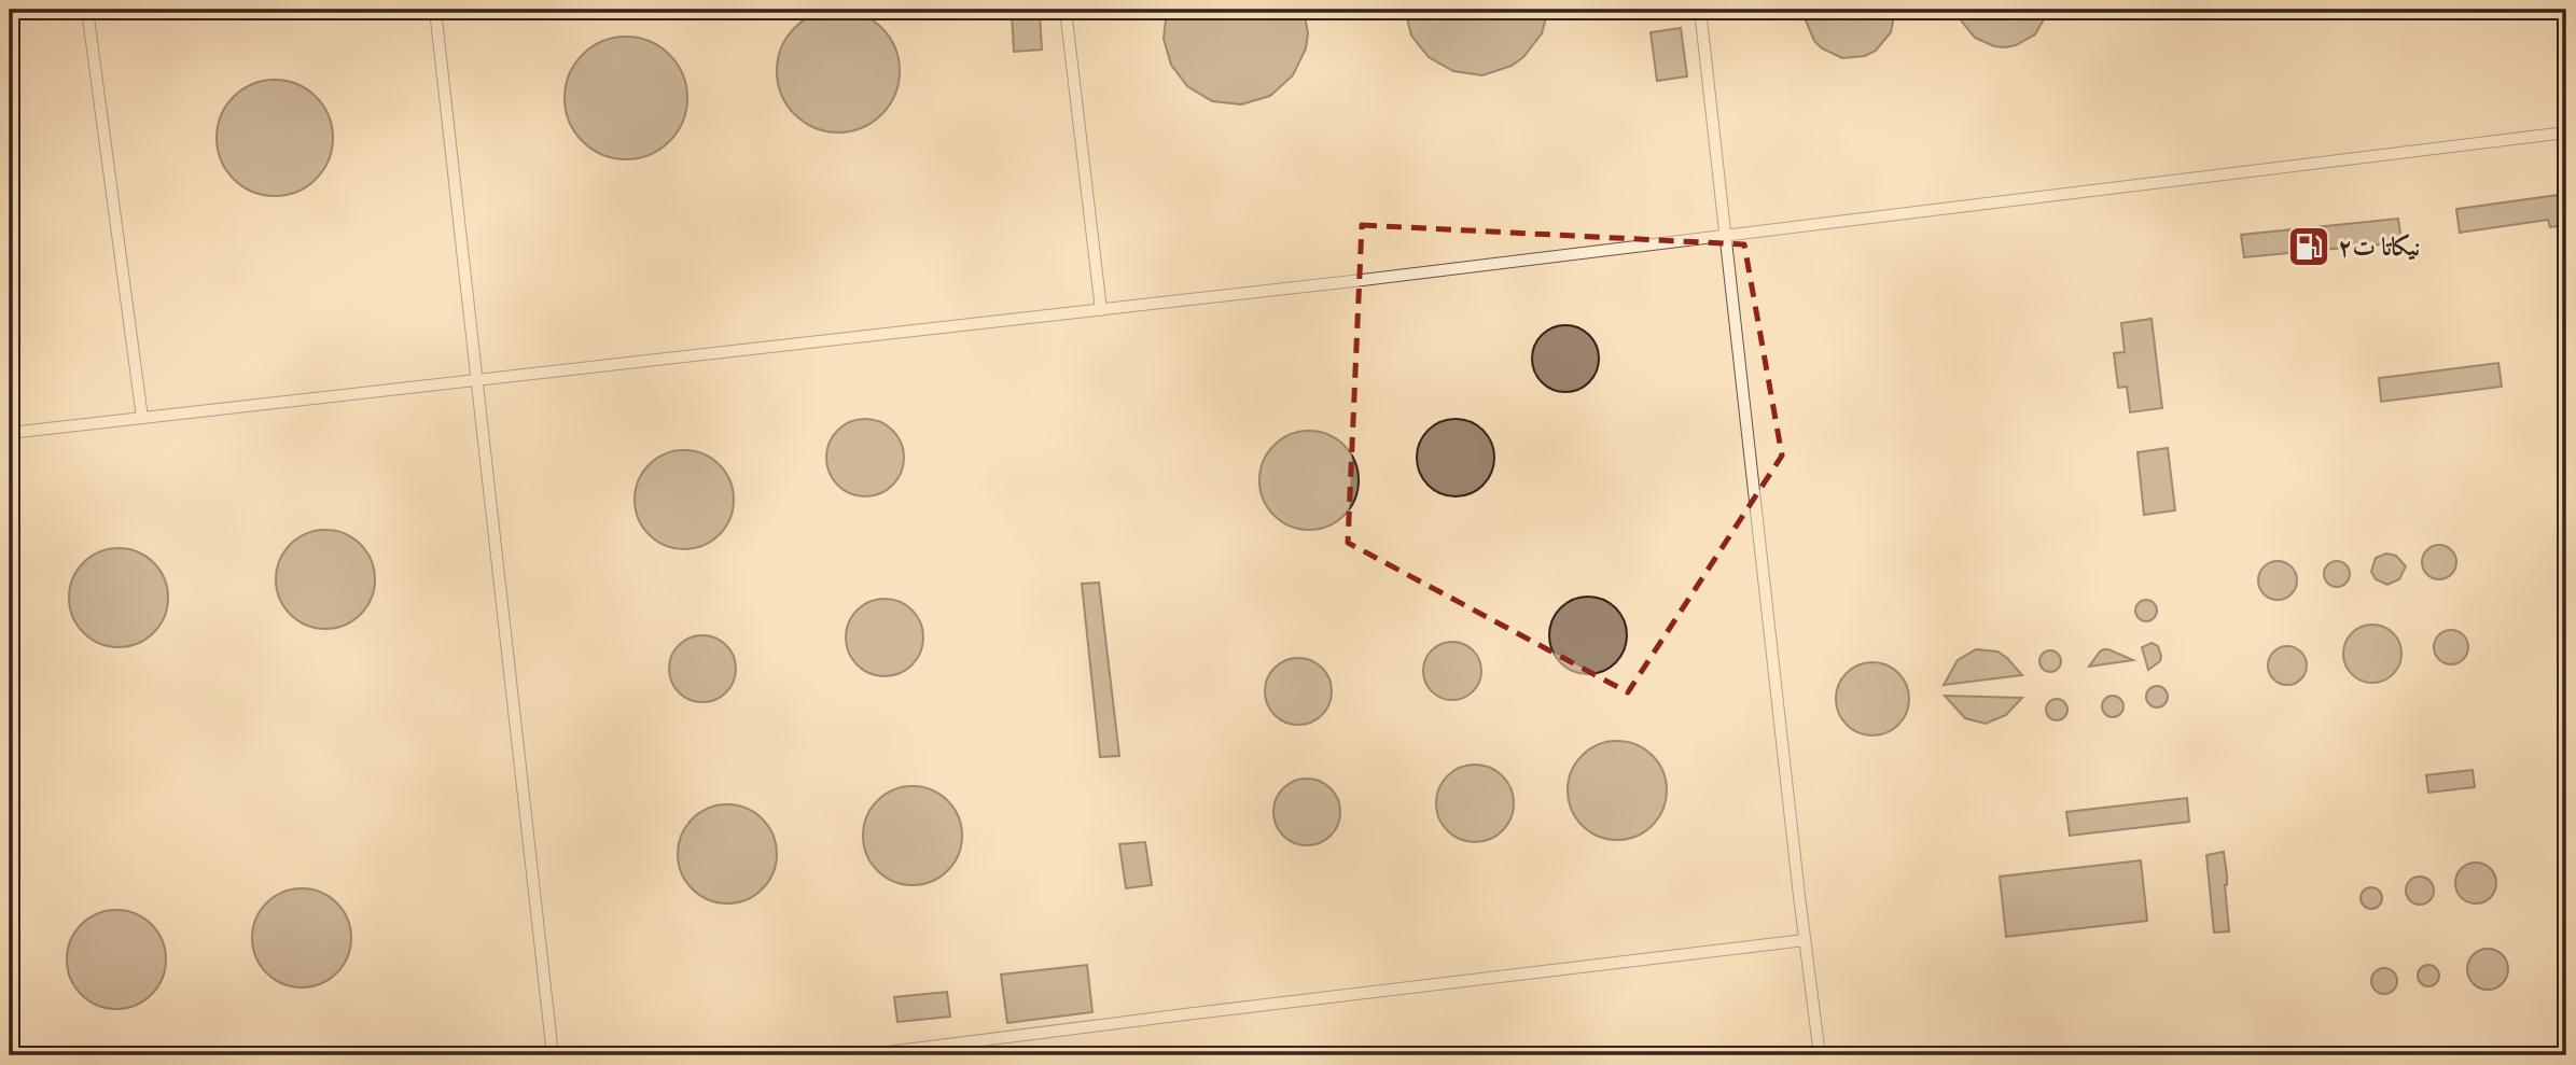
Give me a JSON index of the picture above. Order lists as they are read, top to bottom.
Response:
{
  "places": {
    "fuel station": ["نيكاتا ت٢"]
  }
}
